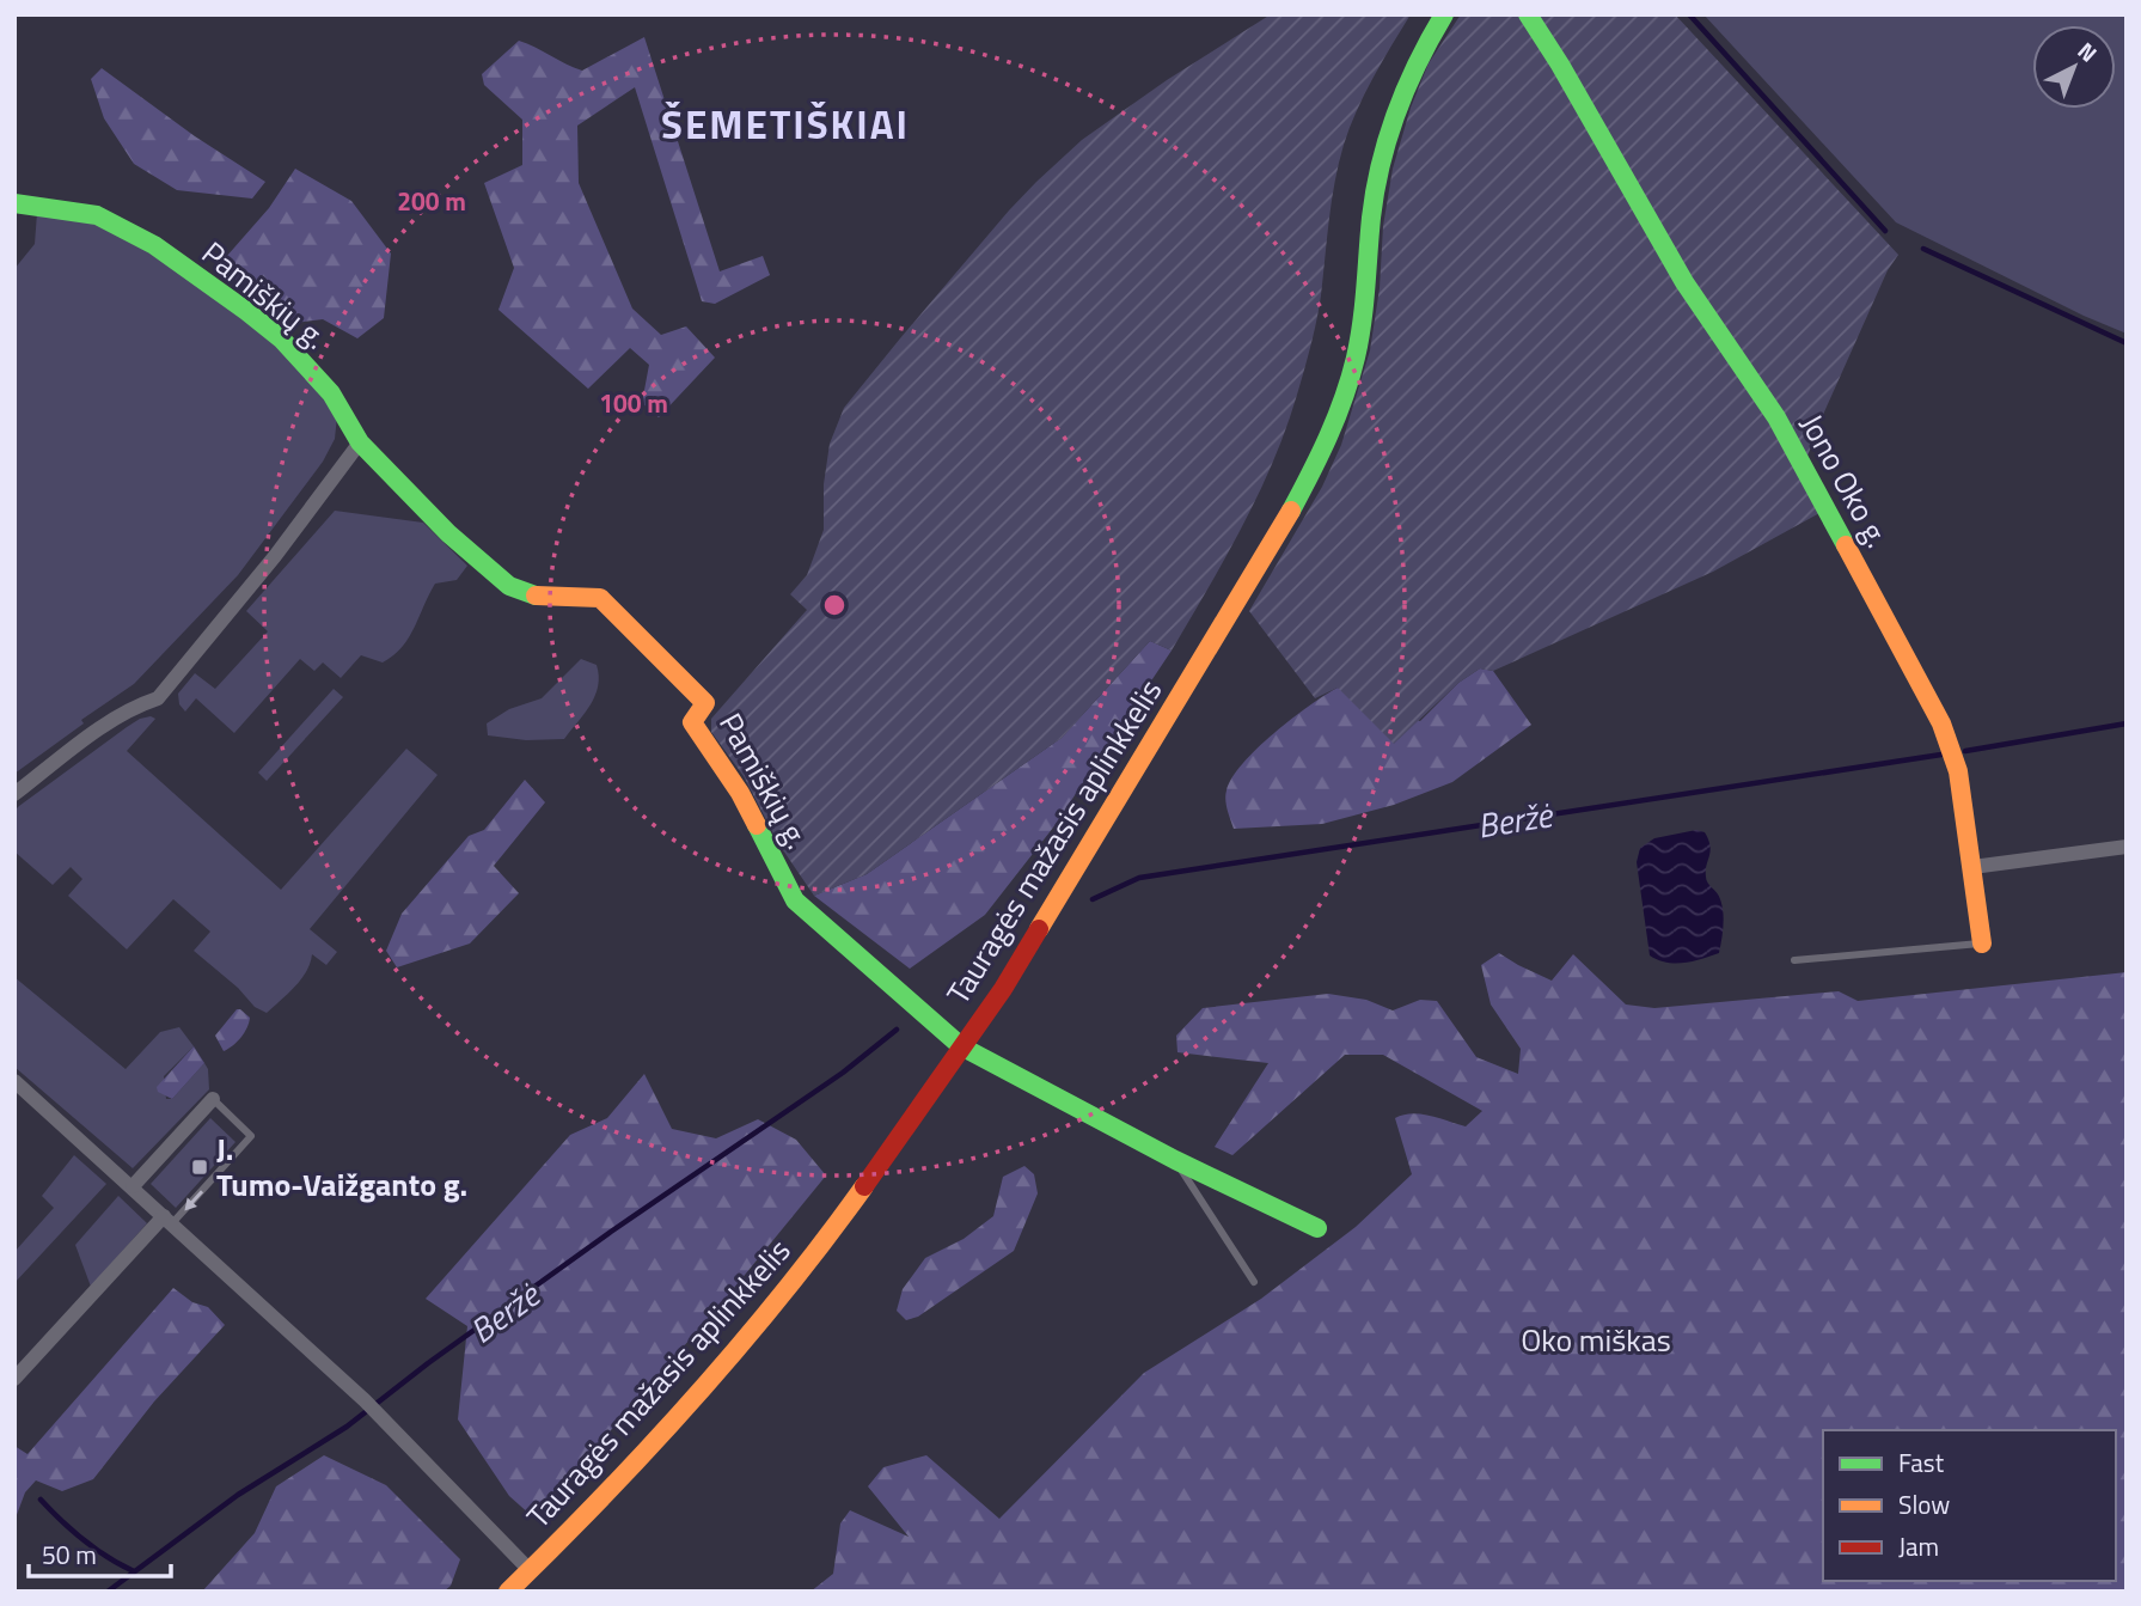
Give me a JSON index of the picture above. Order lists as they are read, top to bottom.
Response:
{
  "streets": {
    "street": ["Pamiškių g.", "Jono Oko g.", "Tauragės mažasis aplinkkelis"]
  },
  "crossings": [
    ["Pamiškių g.", "Tauragės mažasis aplinkkelis"]
  ],
  "districts": ["ŠEMETIŠKIAI"],
  "water": ["Beržė"],
  "parks": ["Oko miškas"],
  "places": {
    "transit": ["J. Tumo-Vaižganto g."]
  },
  "legend": ["Fast", "Slow", "Jam"],
  "scale_bar": "50 m",
  "north": "top right",
  "rings": ["200 m", "100 m"]
}
